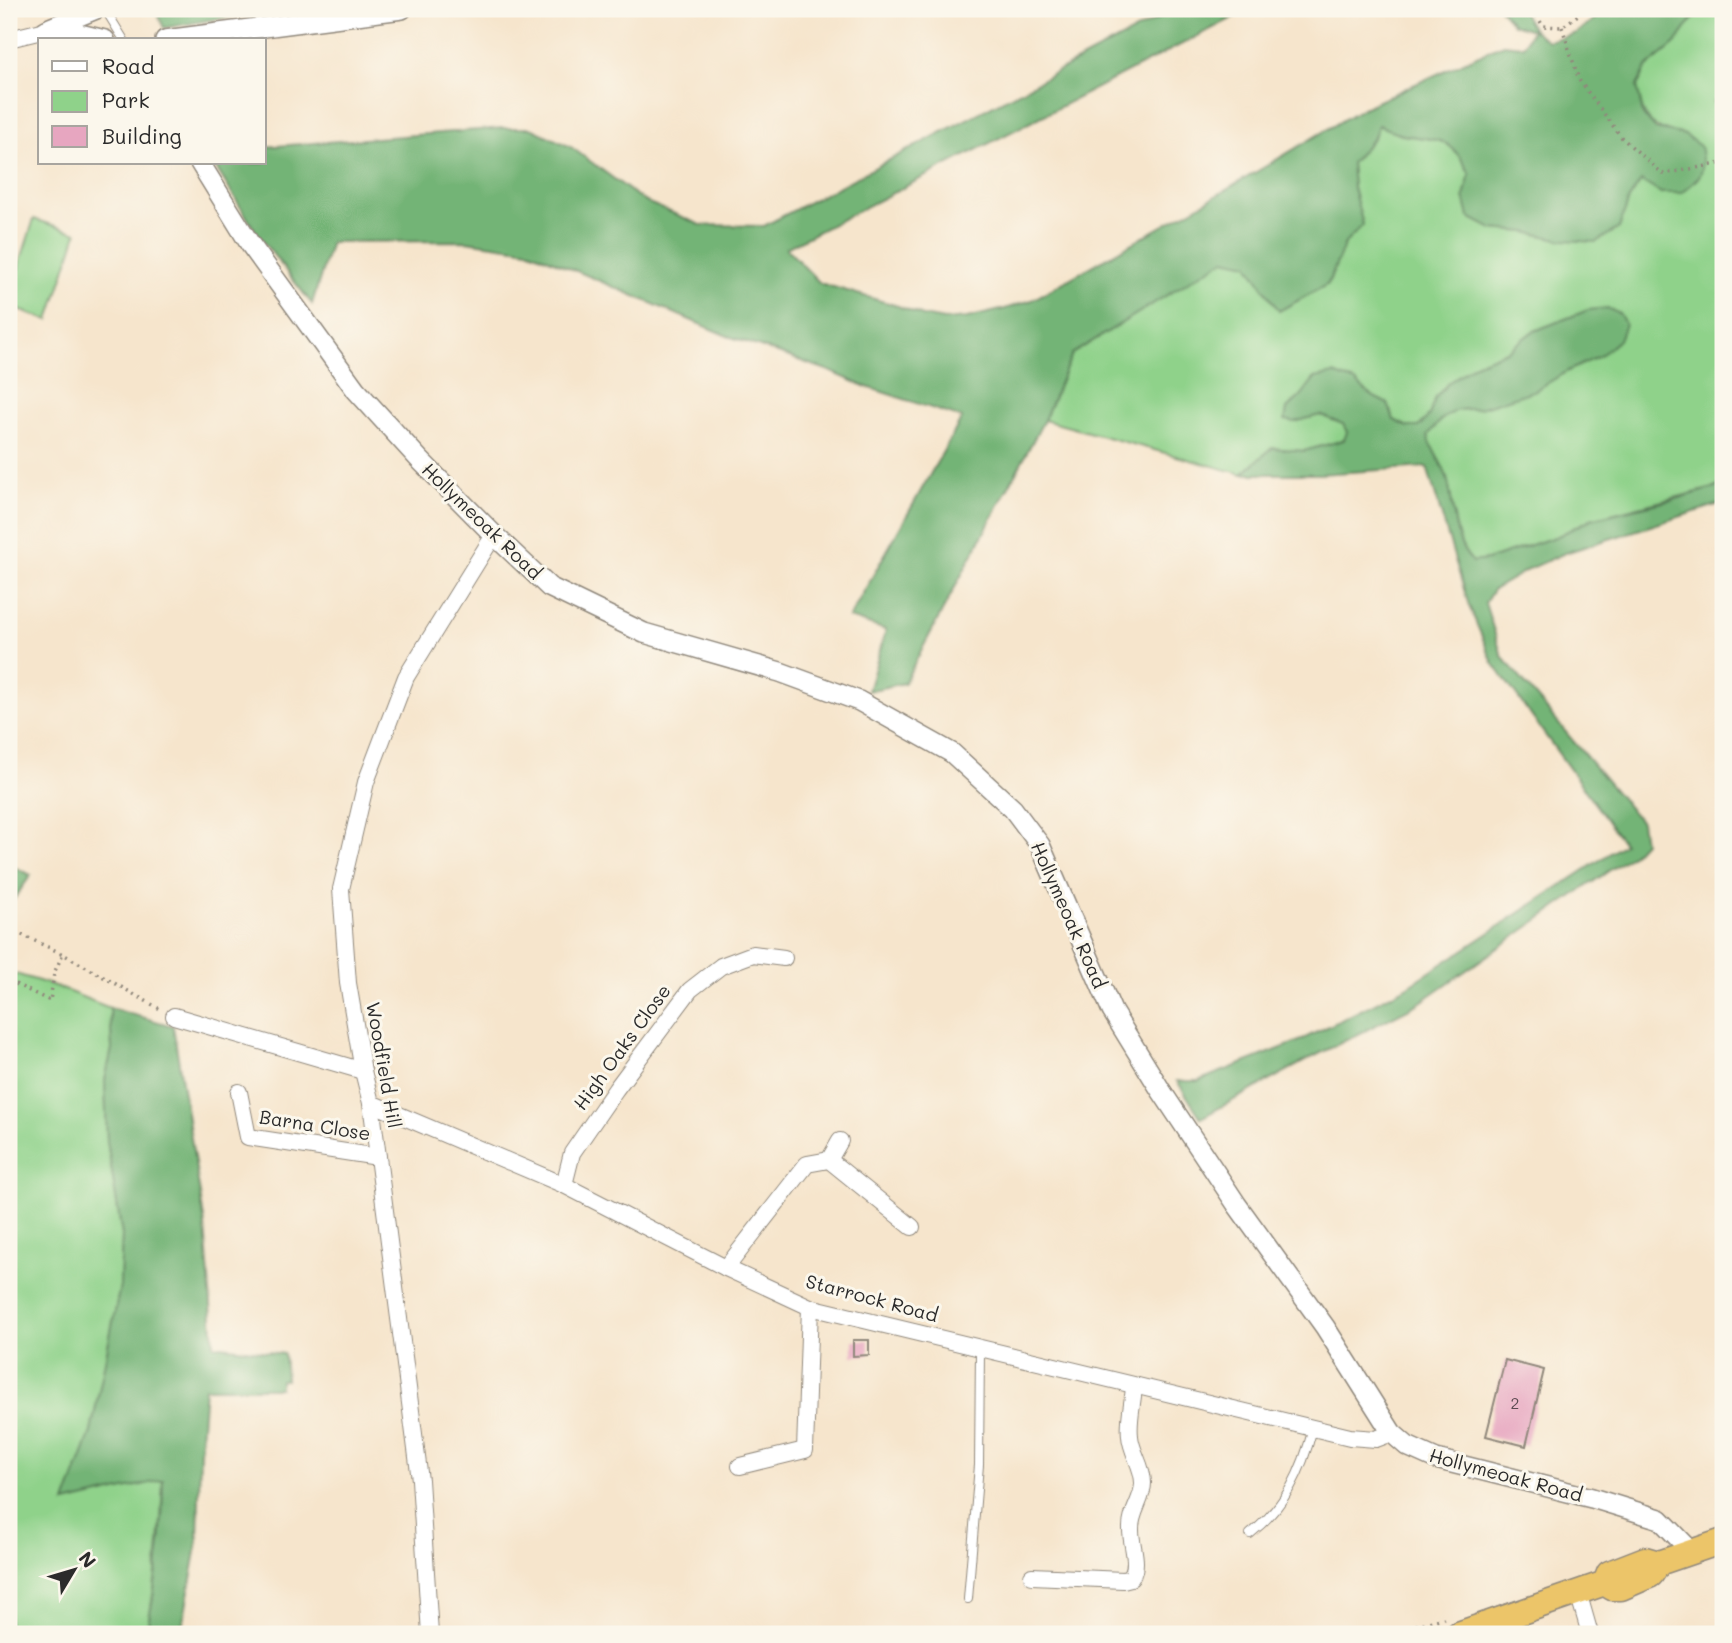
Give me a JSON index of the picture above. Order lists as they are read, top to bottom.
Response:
{
  "streets": {
    "street": [
      "Hollymeoak Road",
      "High Oaks Close",
      "Woodfield Hill",
      "Barna Close",
      "Starrock Road"
    ]
  },
  "crossings": [
    ["Hollymeoak Road", "Woodfield Hill"],
    ["Hollymeoak Road", "Starrock Road"],
    ["High Oaks Close", "Starrock Road"],
    ["Woodfield Hill", "Barna Close"],
    ["Woodfield Hill", "Starrock Road"]
  ],
  "house_numbers": ["2"],
  "legend": ["Road", "Park", "Building"],
  "north": "top right"
}
